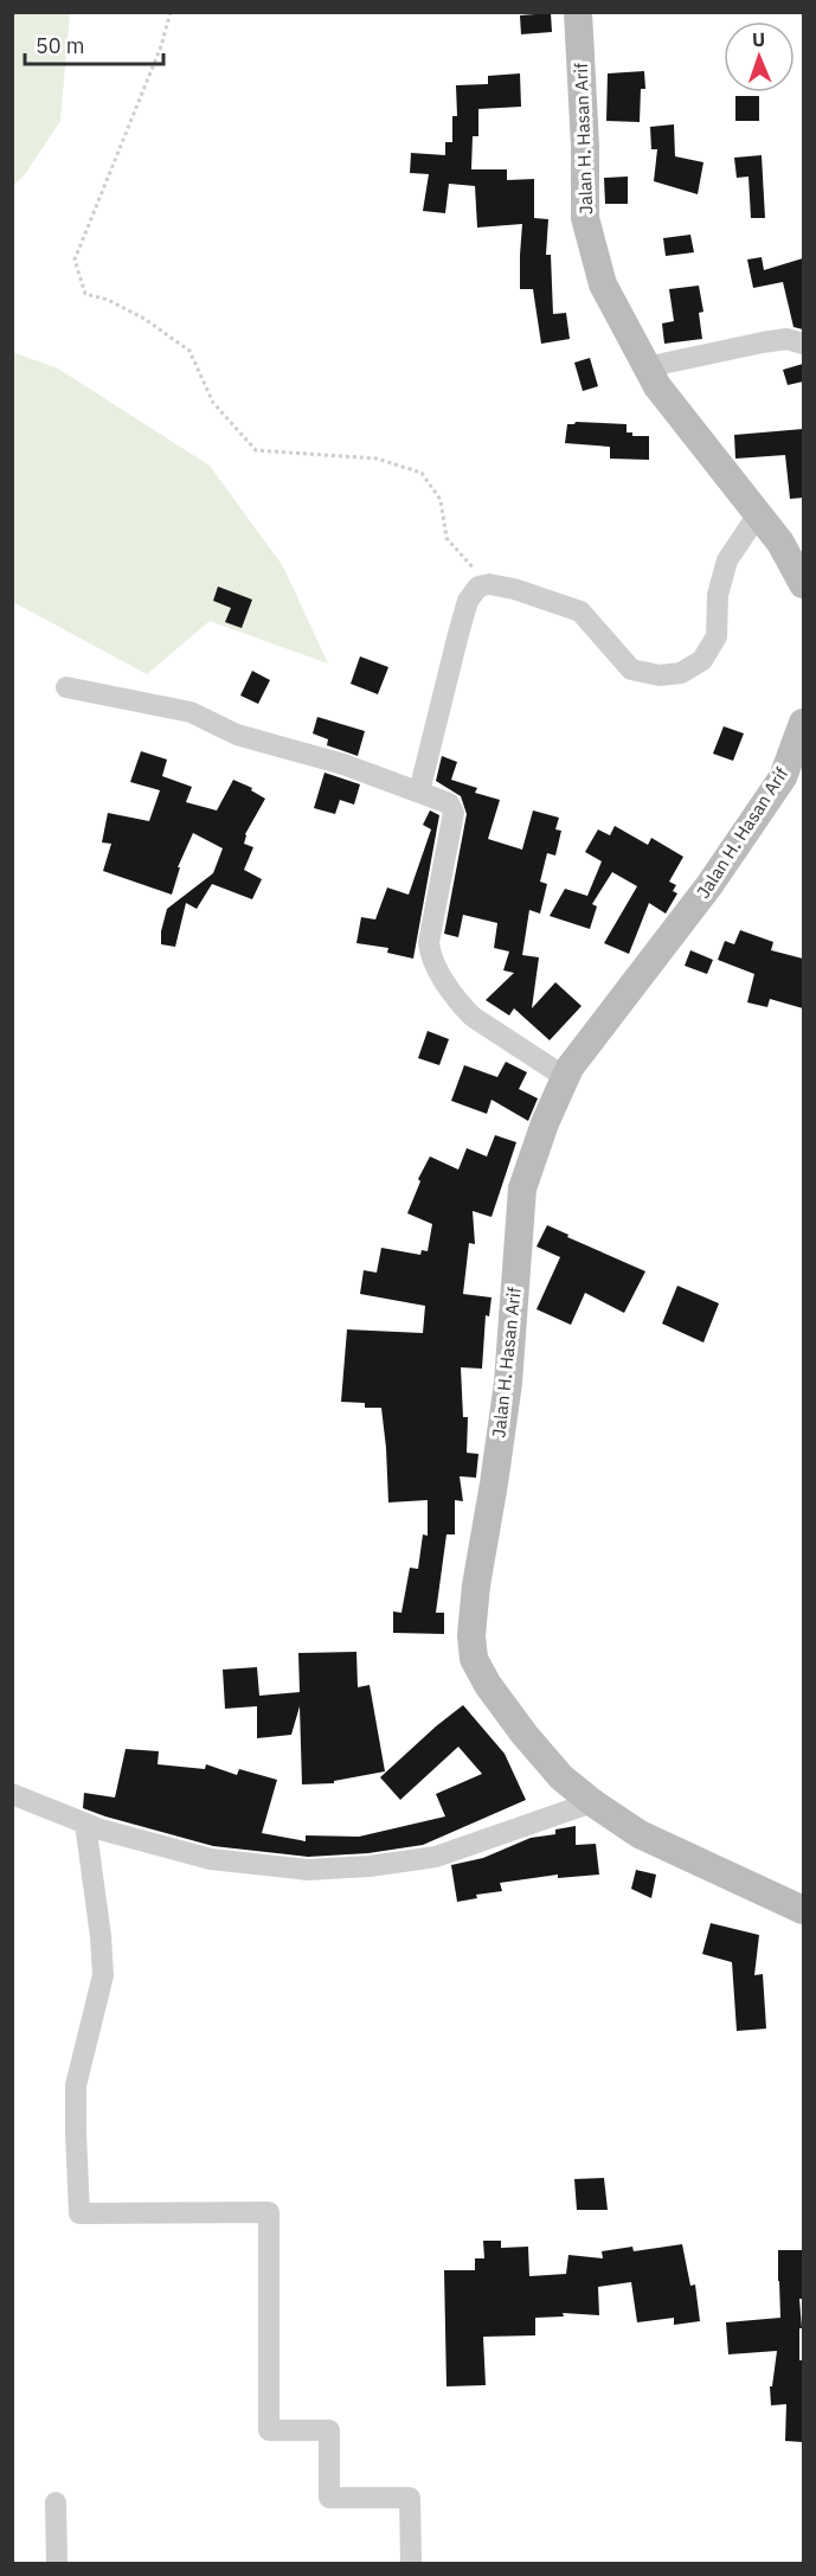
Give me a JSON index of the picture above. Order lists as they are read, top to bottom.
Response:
{
  "streets": {
    "main road": ["Jalan H. Hasan Arif"]
  },
  "scale_bar": "50 m",
  "north": "top"
}
